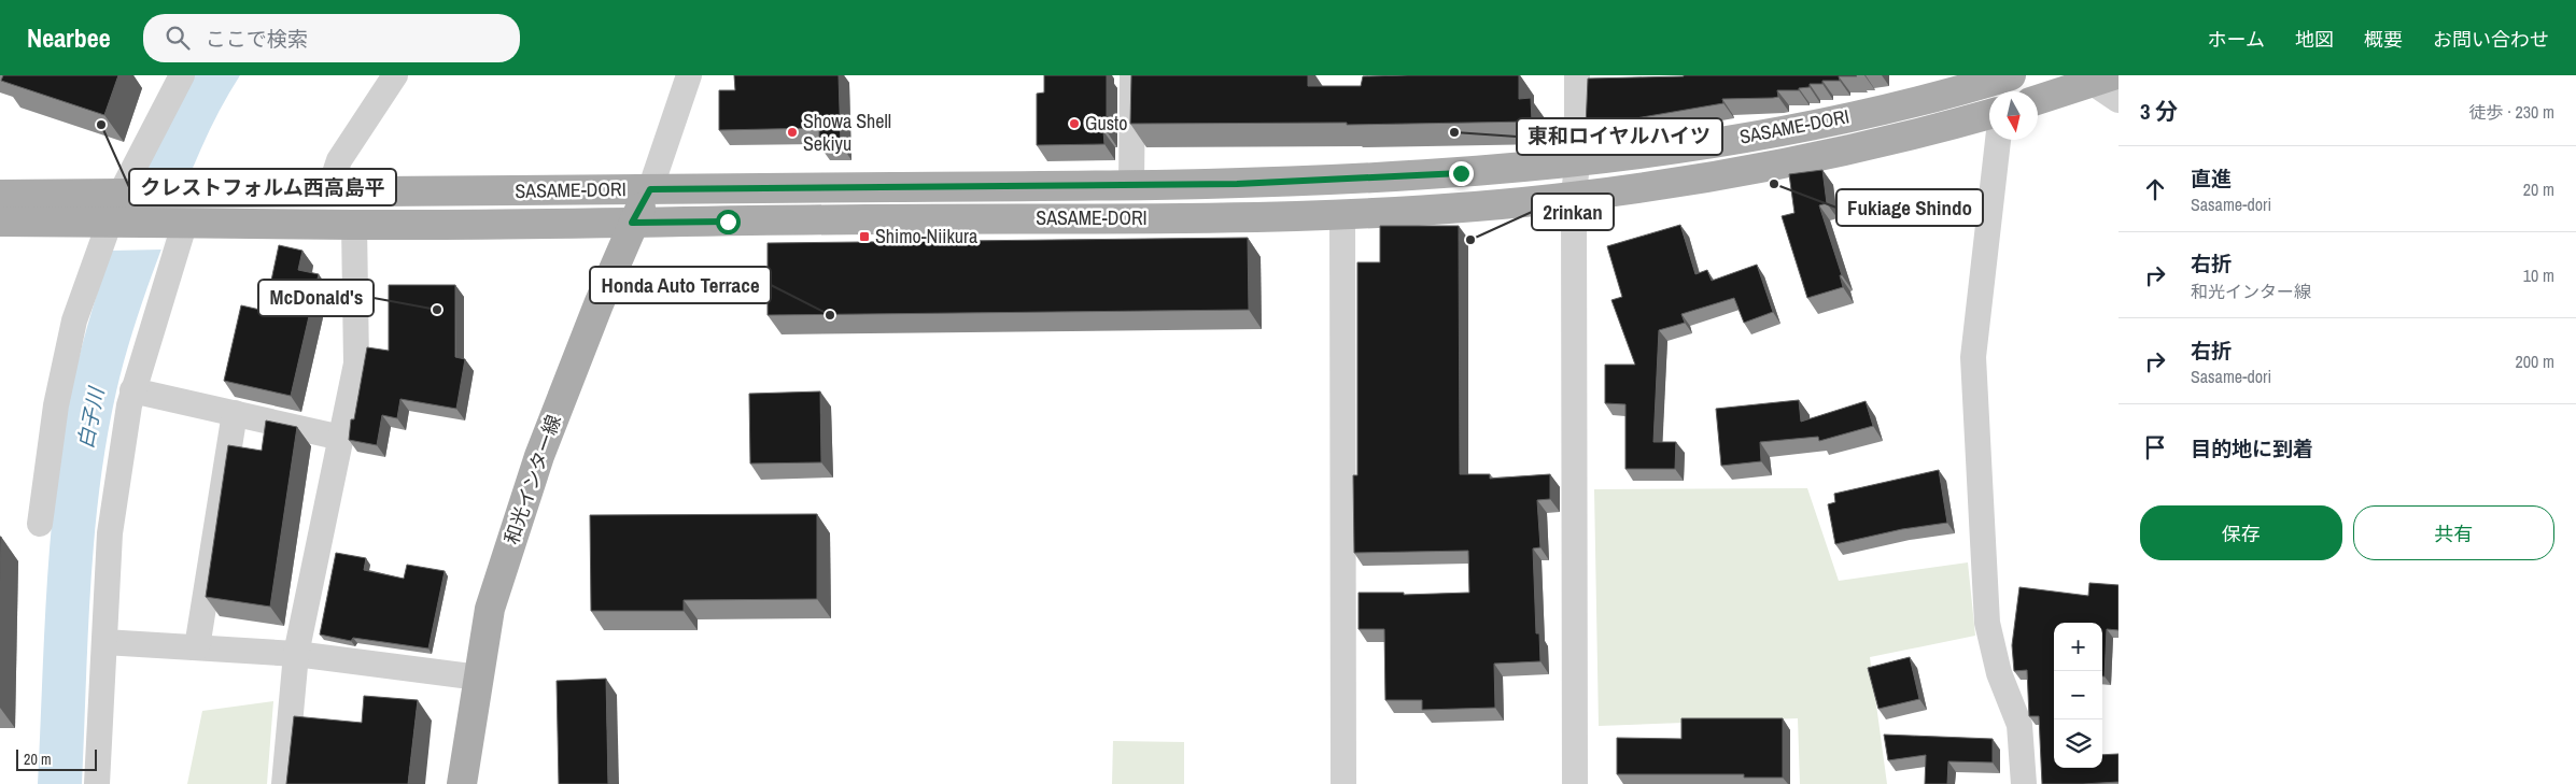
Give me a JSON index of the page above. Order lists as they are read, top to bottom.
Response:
{
  "streets": {
    "main road": ["SASAME-DORI", "和光インター線"]
  },
  "crossings": [
    ["SASAME-DORI", "和光インター線"]
  ],
  "water": ["白子川"],
  "places": {
    "other": [
      "Gusto",
      "クレストフォルム西高島平",
      "Showa Shell Sekiyu",
      "東和ロイヤルハイツ",
      "Fukiage Shindo",
      "2rinkan",
      "McDonald's",
      "Honda Auto Terrace"
    ],
    "transit": ["Shimo-Niikura"]
  },
  "scale_bar": "20 m",
  "north": "bottom",
  "page": {
    "header": "Nearbee",
    "search": "ここで検索",
    "nav": [
      "ホーム",
      "地図",
      "概要",
      "お問い合わせ"
    ],
    "heading": ["3 分", "徒歩 · 230 m"],
    "list": [
      ["直進", "Sasame-dori", "20 m"],
      ["右折", "和光インター線", "10 m"],
      ["右折", "Sasame-dori", "200 m"],
      "目的地に到着"
    ],
    "buttons": ["保存", "共有"],
    "map_buttons": ["+", "−"],
    "scale": "20 m"
  }
}
